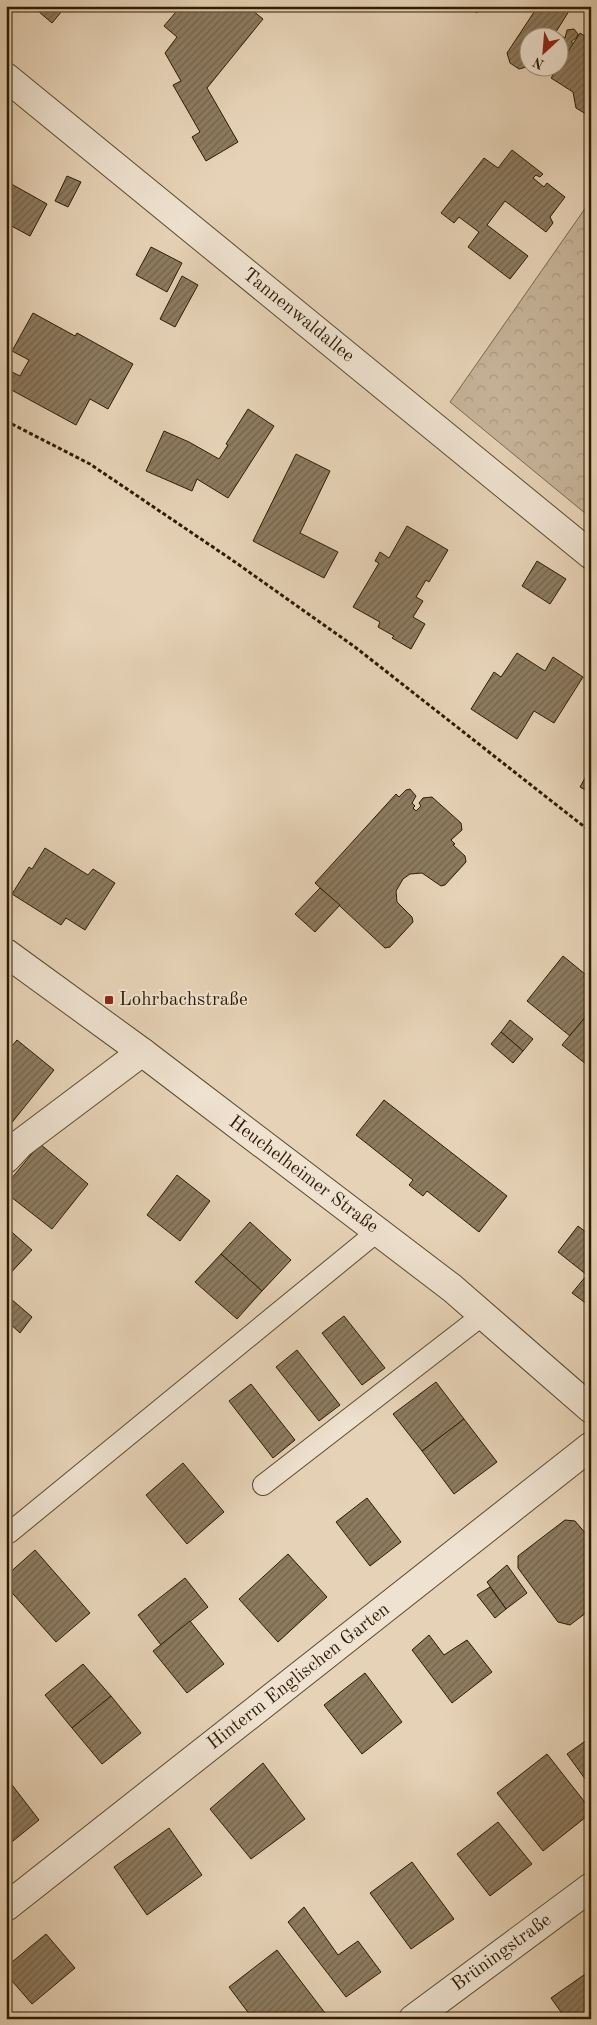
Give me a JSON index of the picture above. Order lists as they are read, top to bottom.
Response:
{
  "streets": {
    "street": [
      "Tannenwaldallee",
      "Heuchelheimer Straße",
      "Hinterm Englischen Garten",
      "Brüningstraße"
    ]
  },
  "places": {
    "transit": ["Lohrbachstraße"]
  },
  "north": "bottom left"
}
